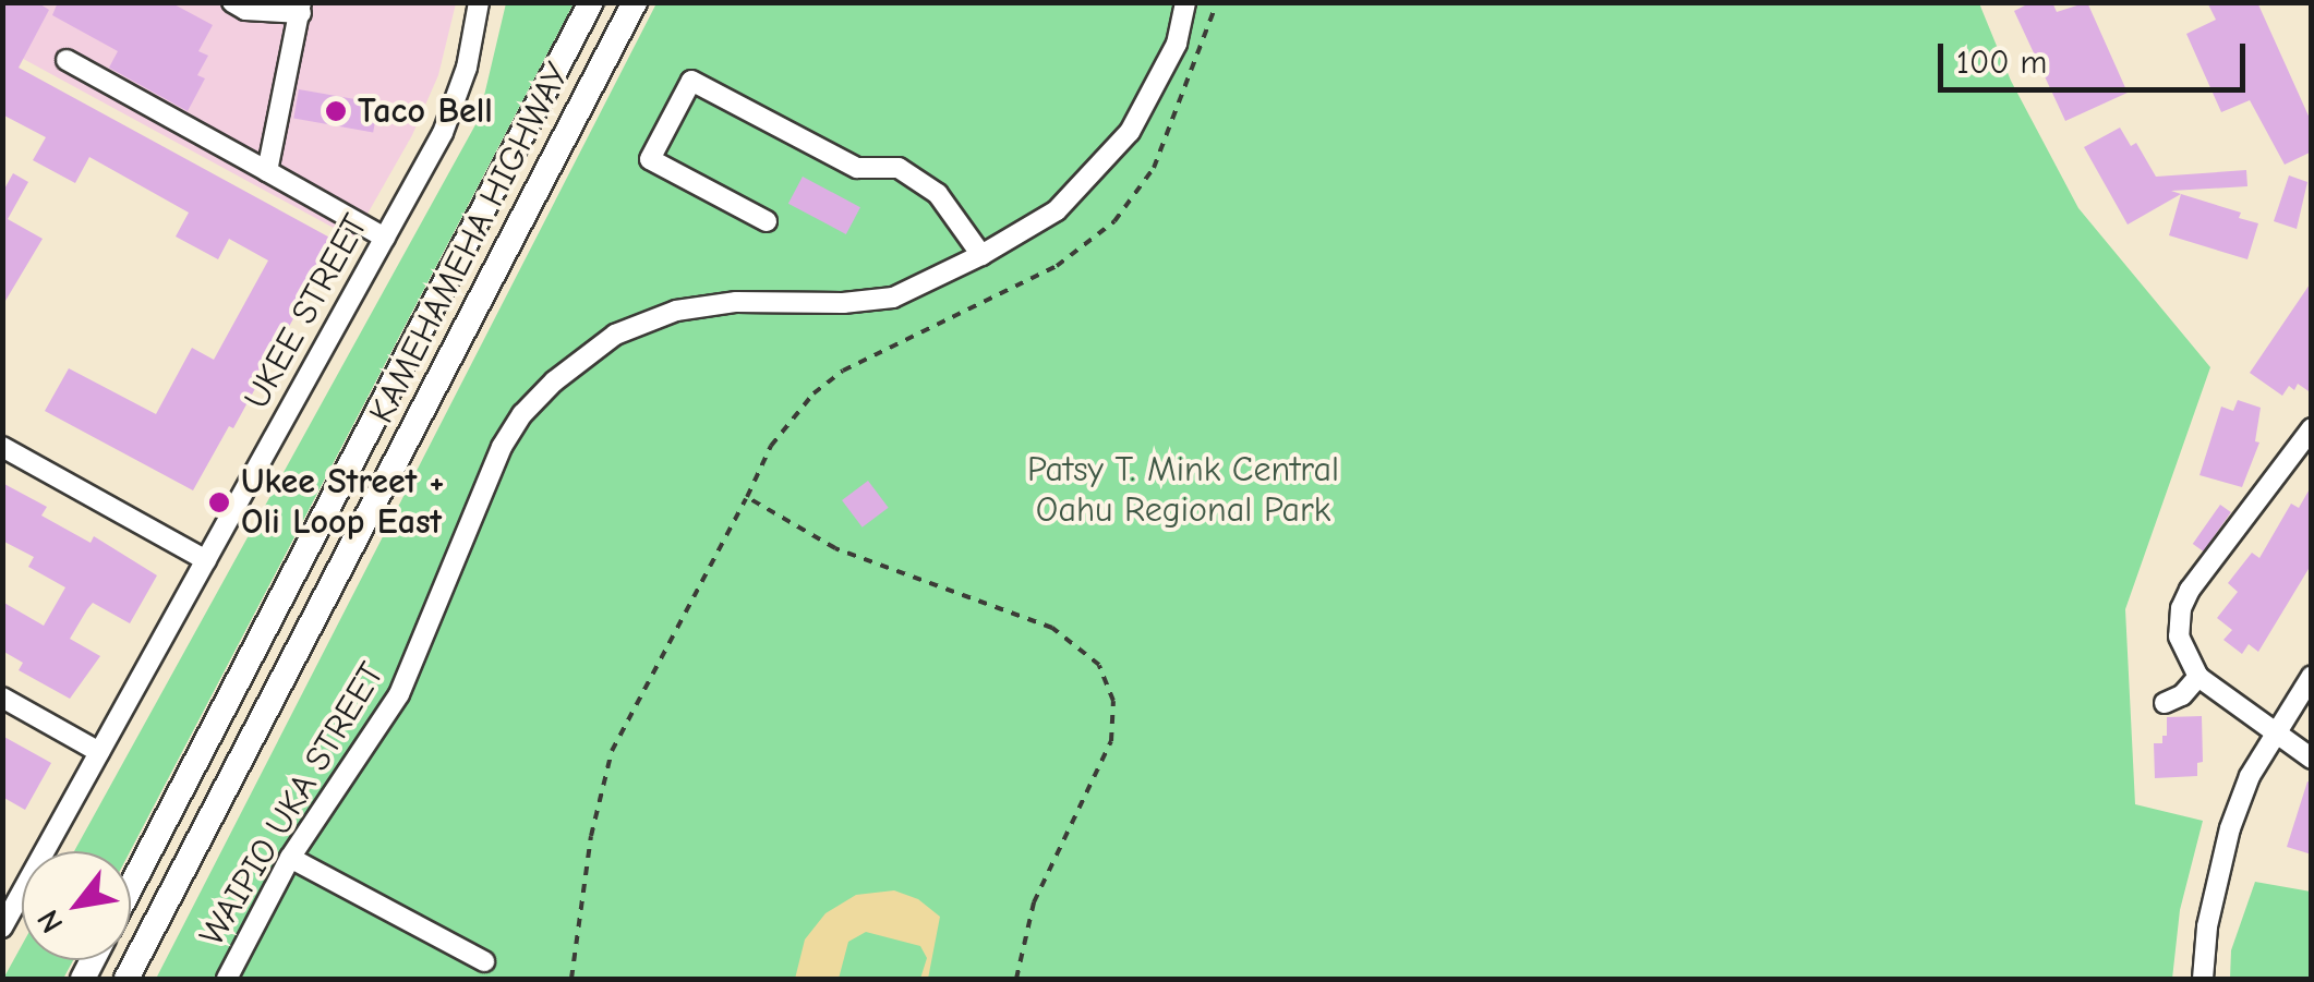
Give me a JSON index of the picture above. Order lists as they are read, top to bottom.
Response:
{
  "streets": {
    "main road": ["KAMEHAMEHA HIGHWAY"],
    "street": ["UKEE STREET", "WAIPIO UKA STREET"]
  },
  "parks": ["Patsy T. Mink Central Oahu Regional Park"],
  "places": ["Taco Bell", "Ukee Street + Oli Loop East"],
  "scale_bar": "100 m",
  "north": "bottom left"
}
